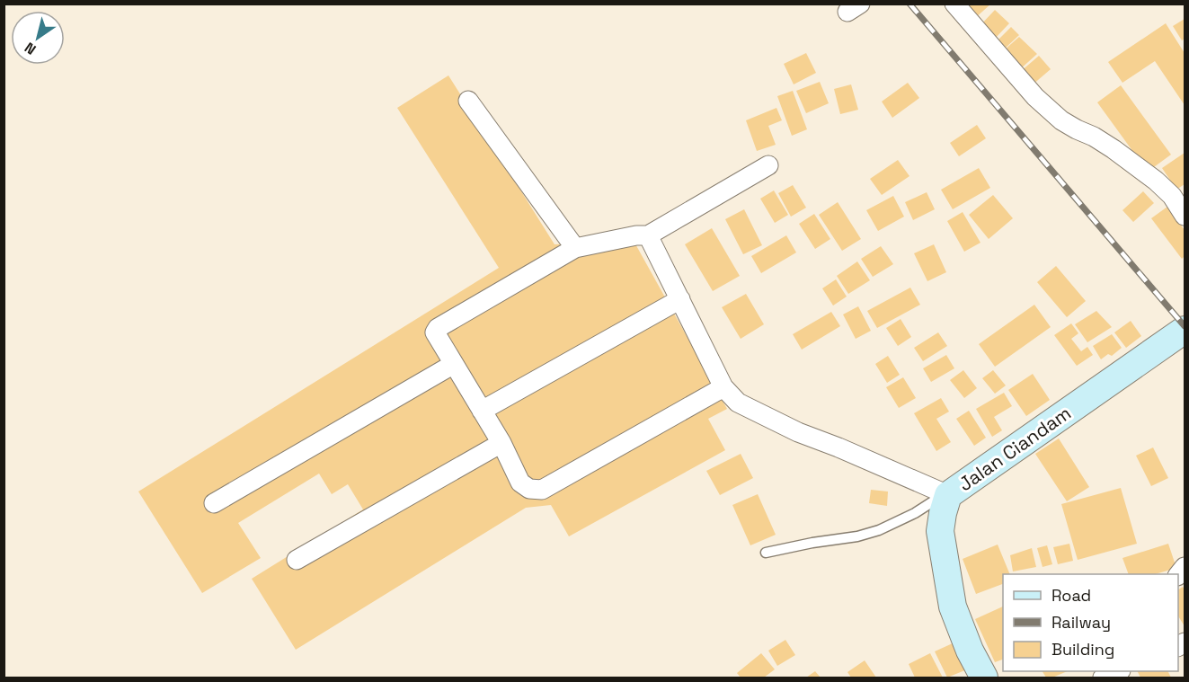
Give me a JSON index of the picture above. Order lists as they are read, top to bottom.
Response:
{
  "streets": {
    "street": ["Jalan Ciandam"]
  },
  "legend": ["Road", "Railway", "Building"],
  "north": "bottom left"
}
